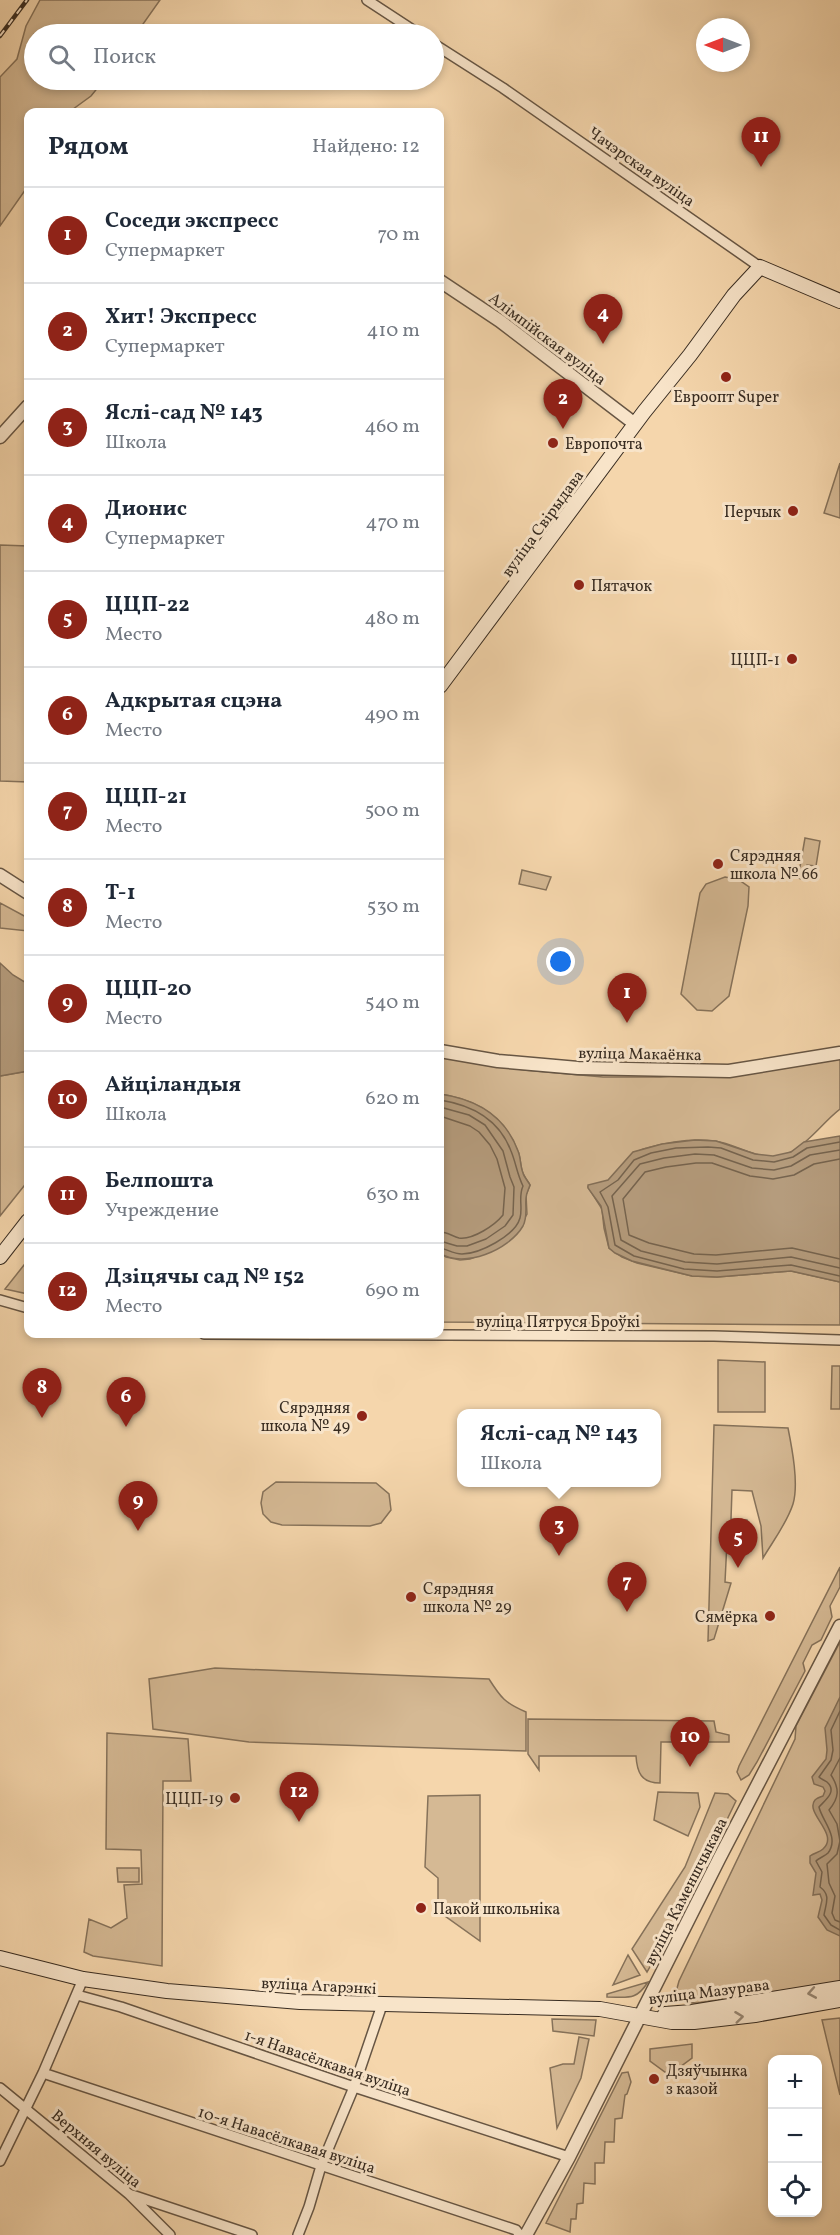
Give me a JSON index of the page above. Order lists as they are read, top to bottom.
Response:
{
  "streets": {
    "main road": [
      "Чачэрская вуліца",
      "вуліца Свірыдава",
      "вуліца Агарэнкі",
      "вуліца Мазурава"
    ],
    "street": [
      "Алімпійская вуліца",
      "вуліца Макаёнка",
      "вуліца Пятруся Броўкі",
      "вуліца Каменшчыкава",
      "1-я Навасёлкавая вуліца",
      "10-я Навасёлкавая вуліца",
      "Верхняя вуліца"
    ]
  },
  "crossings": [
    ["Чачэрская вуліца", "вуліца Свірыдава"],
    ["Алімпійская вуліца", "вуліца Свірыдава"],
    ["вуліца Каменшчыкава", "вуліца Агарэнкі"],
    ["вуліца Каменшчыкава", "вуліца Мазурава"],
    ["вуліца Каменшчыкава", "1-я Навасёлкавая вуліца"],
    ["вуліца Агарэнкі", "вуліца Мазурава"]
  ],
  "places": [
    "Евроопт Super",
    "Европочта",
    "Перчык",
    "Пятачок",
    "ЦЦП-1",
    "Сярэдняя школа № 66",
    "Сярэдняя школа № 49",
    "Сярэдняя школа № 29",
    "Сямёрка",
    "ЦЦП-19",
    "Пакой школьніка",
    "Дзяўчынка з казой"
  ],
  "north": "left",
  "page": {
    "search": "Поиск",
    "heading": ["Рядом", "Найдено: 12"],
    "pins": [
      "11",
      "4",
      "2",
      "1",
      "8",
      "6",
      "9",
      "3",
      "5",
      "7",
      "10",
      "12"
    ],
    "list": [
      {
        "mark": "1",
        "name": "Соседи экспресс",
        "note": "Супермаркет",
        "value": "70 m"
      },
      {
        "mark": "2",
        "name": "Хит! Экспресс",
        "note": "Супермаркет",
        "value": "410 m"
      },
      {
        "mark": "3",
        "name": "Яслі-сад № 143",
        "note": "Школа",
        "value": "460 m"
      },
      {
        "mark": "4",
        "name": "Дионис",
        "note": "Супермаркет",
        "value": "470 m"
      },
      {
        "mark": "5",
        "name": "ЦЦП-22",
        "note": "Место",
        "value": "480 m"
      },
      {
        "mark": "6",
        "name": "Адкрытая сцэна",
        "note": "Место",
        "value": "490 m"
      },
      {
        "mark": "7",
        "name": "ЦЦП-21",
        "note": "Место",
        "value": "500 m"
      },
      {
        "mark": "8",
        "name": "Т-1",
        "note": "Место",
        "value": "530 m"
      },
      {
        "mark": "9",
        "name": "ЦЦП-20",
        "note": "Место",
        "value": "540 m"
      },
      {
        "mark": "10",
        "name": "Айціландыя",
        "note": "Школа",
        "value": "620 m"
      },
      {
        "mark": "11",
        "name": "Белпошта",
        "note": "Учреждение",
        "value": "630 m"
      },
      {
        "mark": "12",
        "name": "Дзіцячы сад № 152",
        "note": "Место",
        "value": "690 m"
      }
    ],
    "popup": ["Яслі-сад № 143", "Школа"],
    "map_buttons": ["+", "−"]
  }
}
